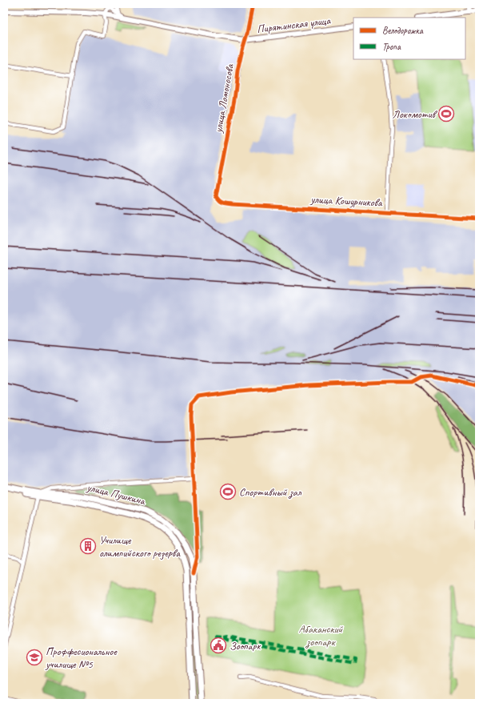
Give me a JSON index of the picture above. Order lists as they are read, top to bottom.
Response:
{
  "streets": {
    "main road": ["улица Пушкина"],
    "street": ["Пирятинская улица", "улица Ломоносова", "улица Кошурникова"]
  },
  "crossings": [
    ["Пирятинская улица", "улица Ломоносова"],
    ["улица Ломоносова", "улица Кошурникова"]
  ],
  "parks": ["Абаканский зоопарк"],
  "places": {
    "sports": ["Локомотив", "Спортивный зал"],
    "building": ["Училище олимпийского резерва"],
    "public building": ["Зоопарк"],
    "school or university": ["Проффесиональное училище №5"]
  },
  "legend": ["Велодорожка", "Тропа"]
}
